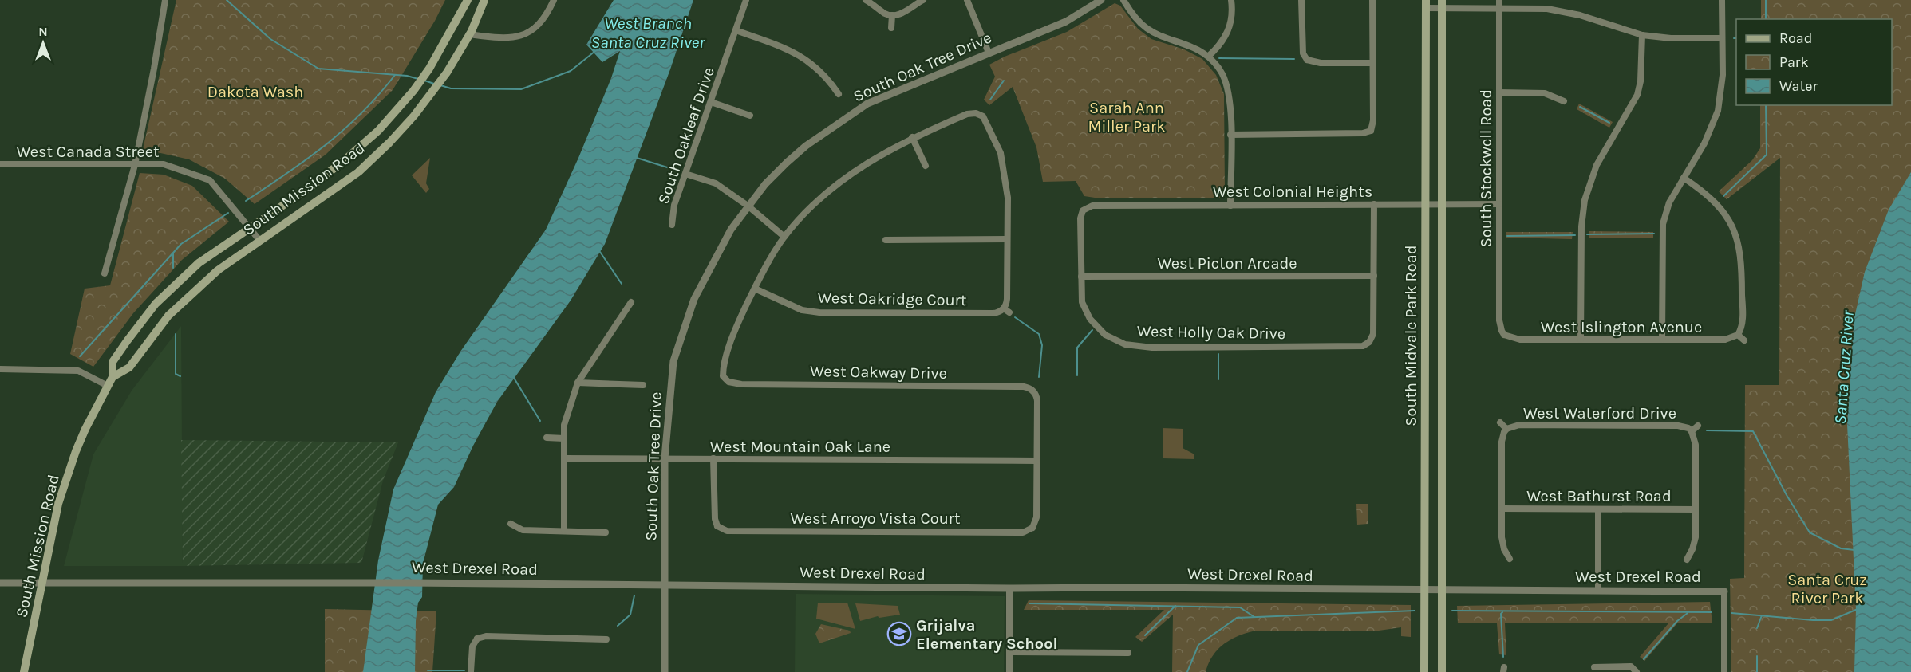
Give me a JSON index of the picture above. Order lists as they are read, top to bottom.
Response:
{
  "streets": {
    "main road": ["South Mission Road", "South Midvale Park Road"],
    "street": [
      "South Oak Tree Drive",
      "South Oakleaf Drive",
      "West Canada Street",
      "South Stockwell Road",
      "West Colonial Heights",
      "West Picton Arcade",
      "West Oakridge Court",
      "West Islington Avenue",
      "West Holly Oak Drive",
      "West Oakway Drive",
      "West Waterford Drive",
      "West Mountain Oak Lane",
      "West Bathurst Road",
      "West Arroyo Vista Court",
      "West Drexel Road"
    ]
  },
  "crossings": [
    ["South Oak Tree Drive", "West Mountain Oak Lane"],
    ["South Oak Tree Drive", "West Drexel Road"],
    ["West Canada Street", "South Mission Road"],
    ["South Stockwell Road", "West Colonial Heights"],
    ["South Stockwell Road", "West Islington Avenue"],
    ["South Mission Road", "West Drexel Road"],
    ["West Colonial Heights", "West Holly Oak Drive"],
    ["West Colonial Heights", "South Midvale Park Road"],
    ["West Picton Arcade", "West Holly Oak Drive"],
    ["West Oakridge Court", "West Oakway Drive"],
    ["South Midvale Park Road", "West Drexel Road"],
    ["West Oakway Drive", "West Mountain Oak Lane"],
    ["West Oakway Drive", "West Arroyo Vista Court"],
    ["West Mountain Oak Lane", "West Arroyo Vista Court"]
  ],
  "water": ["West Branch Santa Cruz River", "Santa Cruz River"],
  "parks": ["Dakota Wash", "Sarah Ann Miller Park", "Santa Cruz River Park"],
  "places": {
    "school or university": ["Grijalva Elementary School"]
  },
  "legend": ["Road", "Park", "Water"],
  "north": "top"
}
